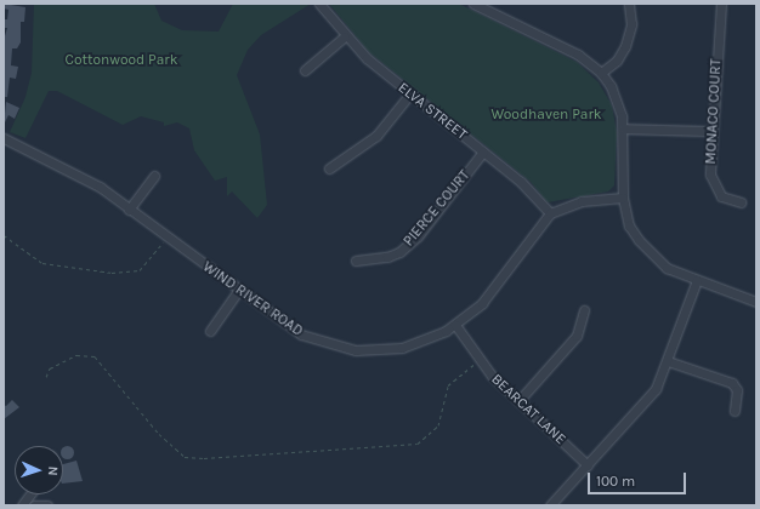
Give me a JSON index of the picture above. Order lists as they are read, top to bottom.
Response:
{
  "streets": {
    "street": [
      "ELVA STREET",
      "MONACO COURT",
      "PIERCE COURT",
      "WIND RIVER ROAD",
      "BEARCAT LANE"
    ]
  },
  "crossings": [
    ["ELVA STREET", "PIERCE COURT"],
    ["ELVA STREET", "WIND RIVER ROAD"],
    ["WIND RIVER ROAD", "BEARCAT LANE"]
  ],
  "parks": ["Cottonwood Park", "Woodhaven Park"],
  "scale_bar": "100 m",
  "north": "right"
}
